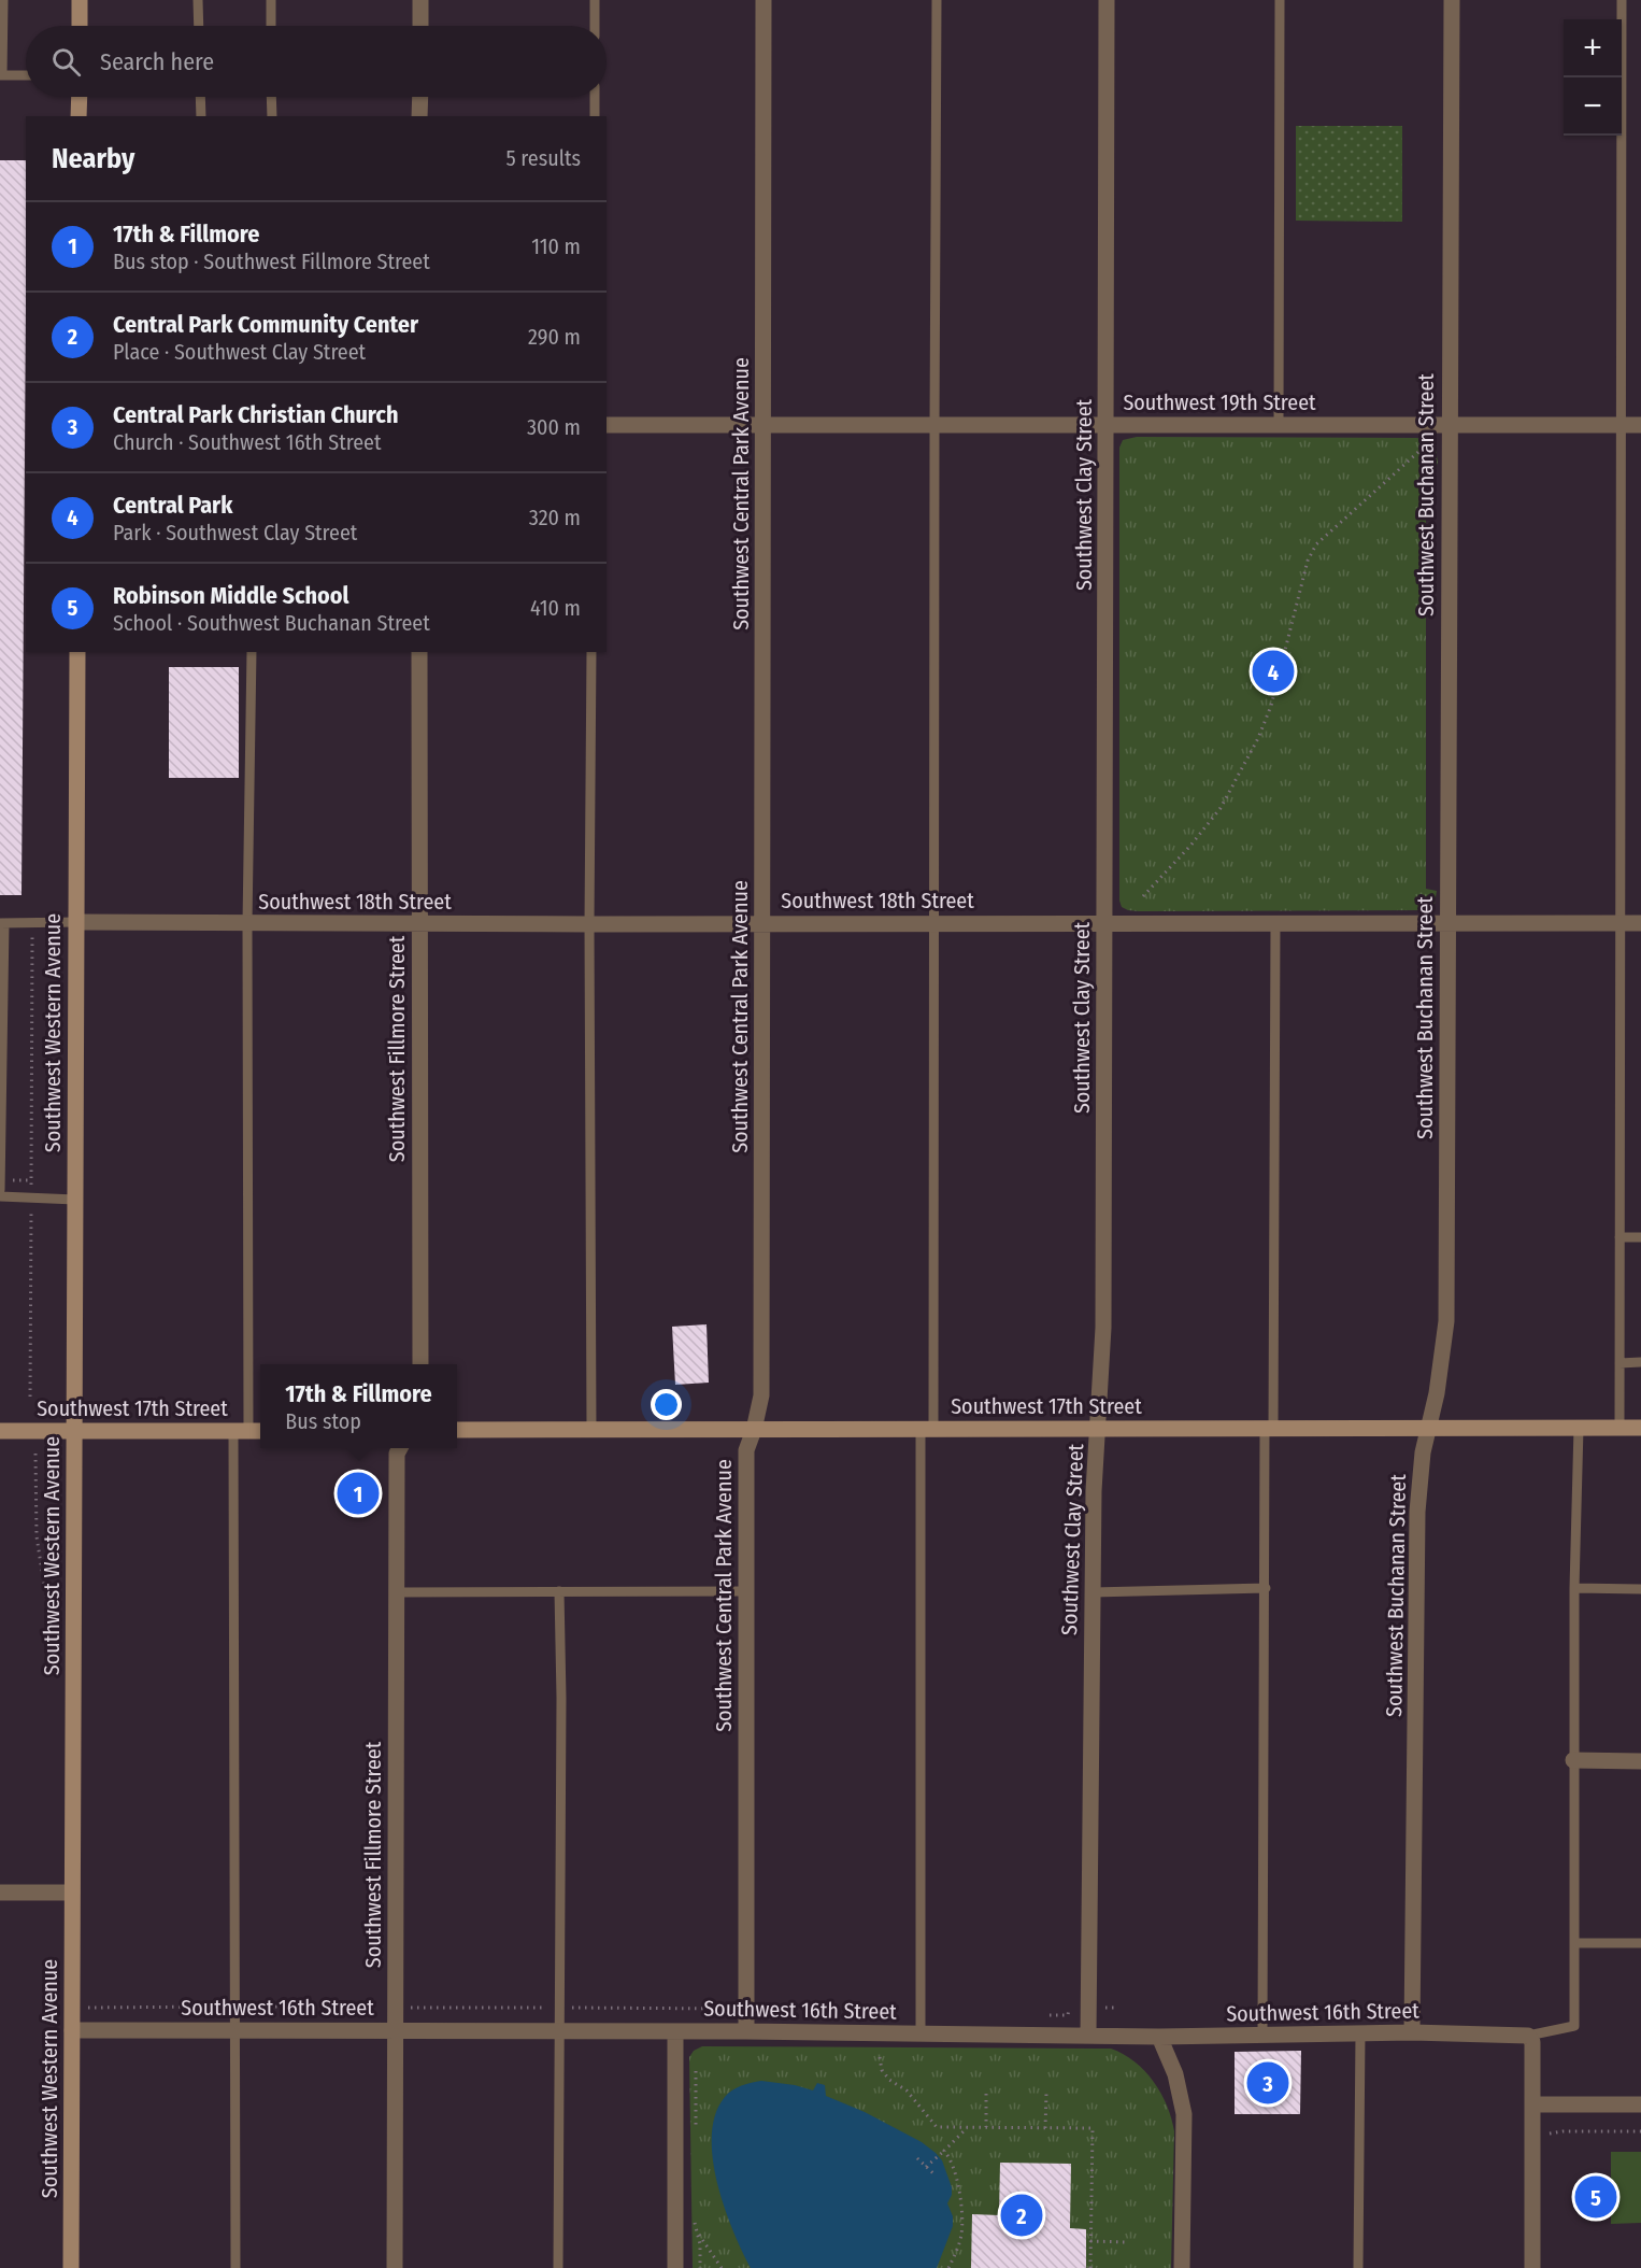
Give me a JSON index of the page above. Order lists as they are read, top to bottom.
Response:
{
  "streets": {
    "street": [
      "Southwest 19th Street",
      "Southwest Central Park Avenue",
      "Southwest Clay Street",
      "Southwest Buchanan Street",
      "Southwest 18th Street",
      "Southwest Western Avenue",
      "Southwest Fillmore Street",
      "Southwest 17th Street",
      "Southwest 16th Street"
    ]
  },
  "crossings": [
    ["Southwest 19th Street", "Southwest Central Park Avenue"],
    ["Southwest 19th Street", "Southwest Clay Street"],
    ["Southwest 19th Street", "Southwest Buchanan Street"],
    ["Southwest Central Park Avenue", "Southwest 18th Street"],
    ["Southwest Central Park Avenue", "Southwest 17th Street"],
    ["Southwest Central Park Avenue", "Southwest 16th Street"],
    ["Southwest Clay Street", "Southwest 18th Street"],
    ["Southwest Clay Street", "Southwest 17th Street"],
    ["Southwest Clay Street", "Southwest 16th Street"],
    ["Southwest Buchanan Street", "Southwest 18th Street"],
    ["Southwest Buchanan Street", "Southwest 17th Street"],
    ["Southwest Buchanan Street", "Southwest 16th Street"],
    ["Southwest 18th Street", "Southwest Western Avenue"],
    ["Southwest 18th Street", "Southwest Fillmore Street"],
    ["Southwest Western Avenue", "Southwest 17th Street"],
    ["Southwest Western Avenue", "Southwest 16th Street"],
    ["Southwest Fillmore Street", "Southwest 16th Street"]
  ],
  "page": {
    "map_buttons": ["+", "−"],
    "search": "Search here",
    "heading": ["Nearby", "5 results"],
    "list": [
      {
        "mark": "1",
        "name": "17th & Fillmore",
        "note": "Bus stop · Southwest Fillmore Street",
        "value": "110 m"
      },
      {
        "mark": "2",
        "name": "Central Park Community Center",
        "note": "Place · Southwest Clay Street",
        "value": "290 m"
      },
      {
        "mark": "3",
        "name": "Central Park Christian Church",
        "note": "Church · Southwest 16th Street",
        "value": "300 m"
      },
      {
        "mark": "4",
        "name": "Central Park",
        "note": "Park · Southwest Clay Street",
        "value": "320 m"
      },
      {
        "mark": "5",
        "name": "Robinson Middle School",
        "note": "School · Southwest Buchanan Street",
        "value": "410 m"
      }
    ],
    "pins": [
      "4",
      "1",
      "3",
      "5",
      "2"
    ],
    "popup": ["17th & Fillmore", "Bus stop"]
  }
}
